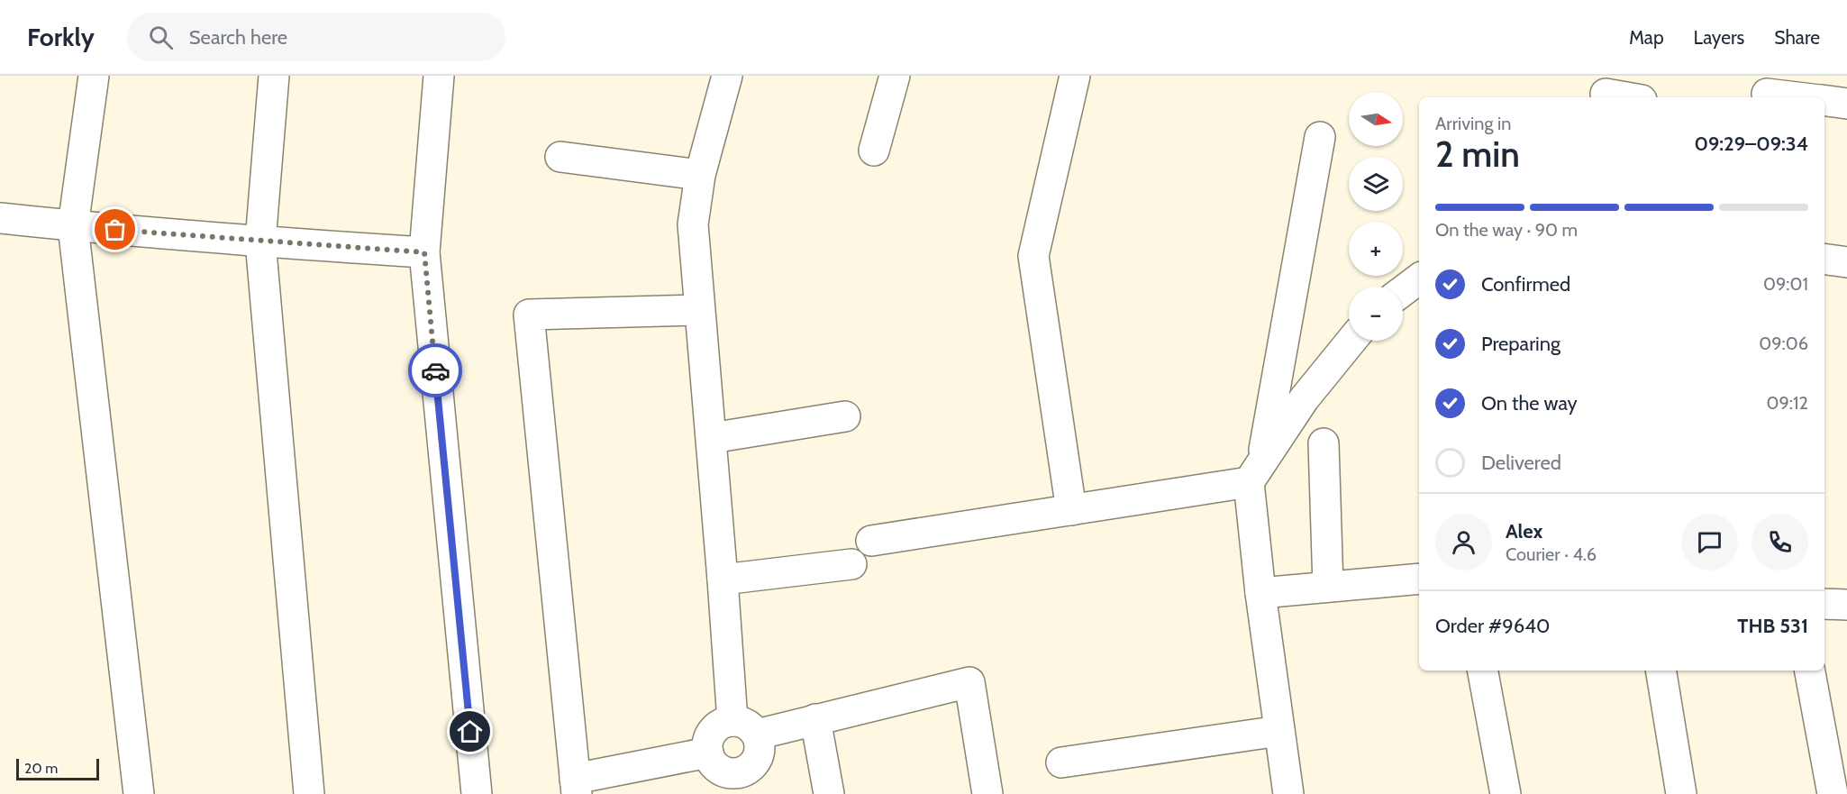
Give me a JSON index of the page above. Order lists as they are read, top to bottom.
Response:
{
  "scale_bar": "20 m",
  "north": "right",
  "page": {
    "header": "Forkly",
    "search": "Search here",
    "nav": ["Map", "Layers", "Share"],
    "map_buttons": ["+", "−"],
    "heading": ["2 min", "Arriving in", "09:29–09:34"],
    "panel": [
      "Alex",
      "Courier · 4.6",
      "Order #9640",
      "THB 531"
    ],
    "bar": "On the way · 90 m",
    "list": [
      ["Confirmed", "09:01"],
      ["Preparing", "09:06"],
      ["On the way", "09:12"],
      "Delivered"
    ],
    "scale": "20 m"
  }
}
